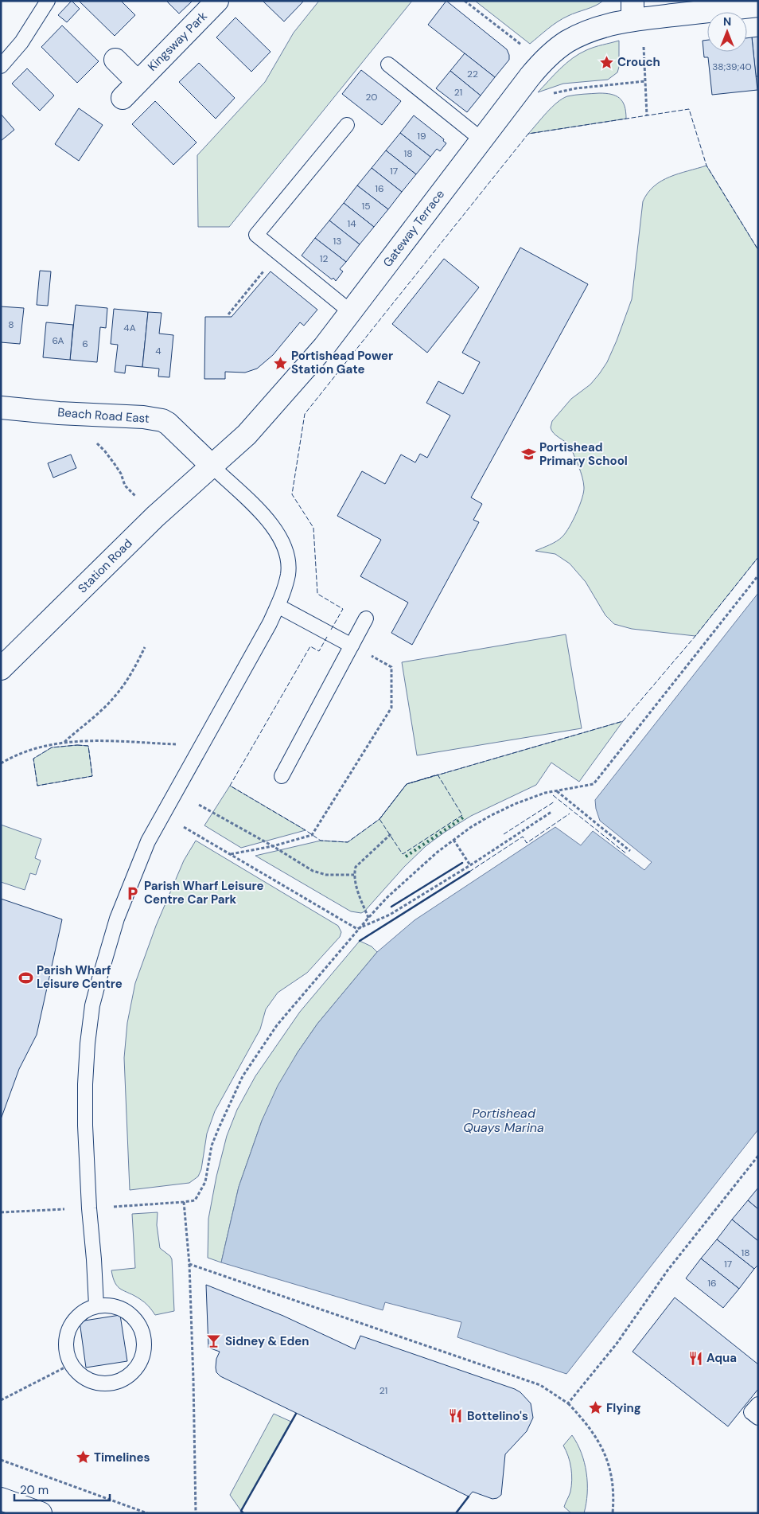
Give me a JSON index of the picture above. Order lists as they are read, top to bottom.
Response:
{
  "streets": {
    "street": [
      "Kingsway Park",
      "Gateway Terrace",
      "Beach Road East",
      "Station Road"
    ]
  },
  "crossings": [
    ["Gateway Terrace", "Beach Road East"],
    ["Gateway Terrace", "Station Road"],
    ["Beach Road East", "Station Road"]
  ],
  "water": ["Portishead Quays Marina"],
  "places": {
    "place": [
      "Crouch",
      "Portishead Power Station Gate",
      "Flying",
      "Timelines"
    ],
    "school or university": ["Portishead Primary School"],
    "parking": ["Parish Wharf Leisure Centre Car Park"],
    "sports": ["Parish Wharf Leisure Centre"],
    "bar": ["Sidney & Eden"],
    "restaurant": ["Aqua", "Bottelino's"]
  },
  "house_numbers": [
    "38;39;40",
    "22",
    "21",
    "20",
    "19",
    "18",
    "17",
    "16",
    "15",
    "14",
    "13",
    "12",
    "8",
    "4A",
    "6A",
    "6",
    "4",
    "18",
    "17",
    "16",
    "21"
  ],
  "scale_bar": "20 m",
  "north": "top"
}
